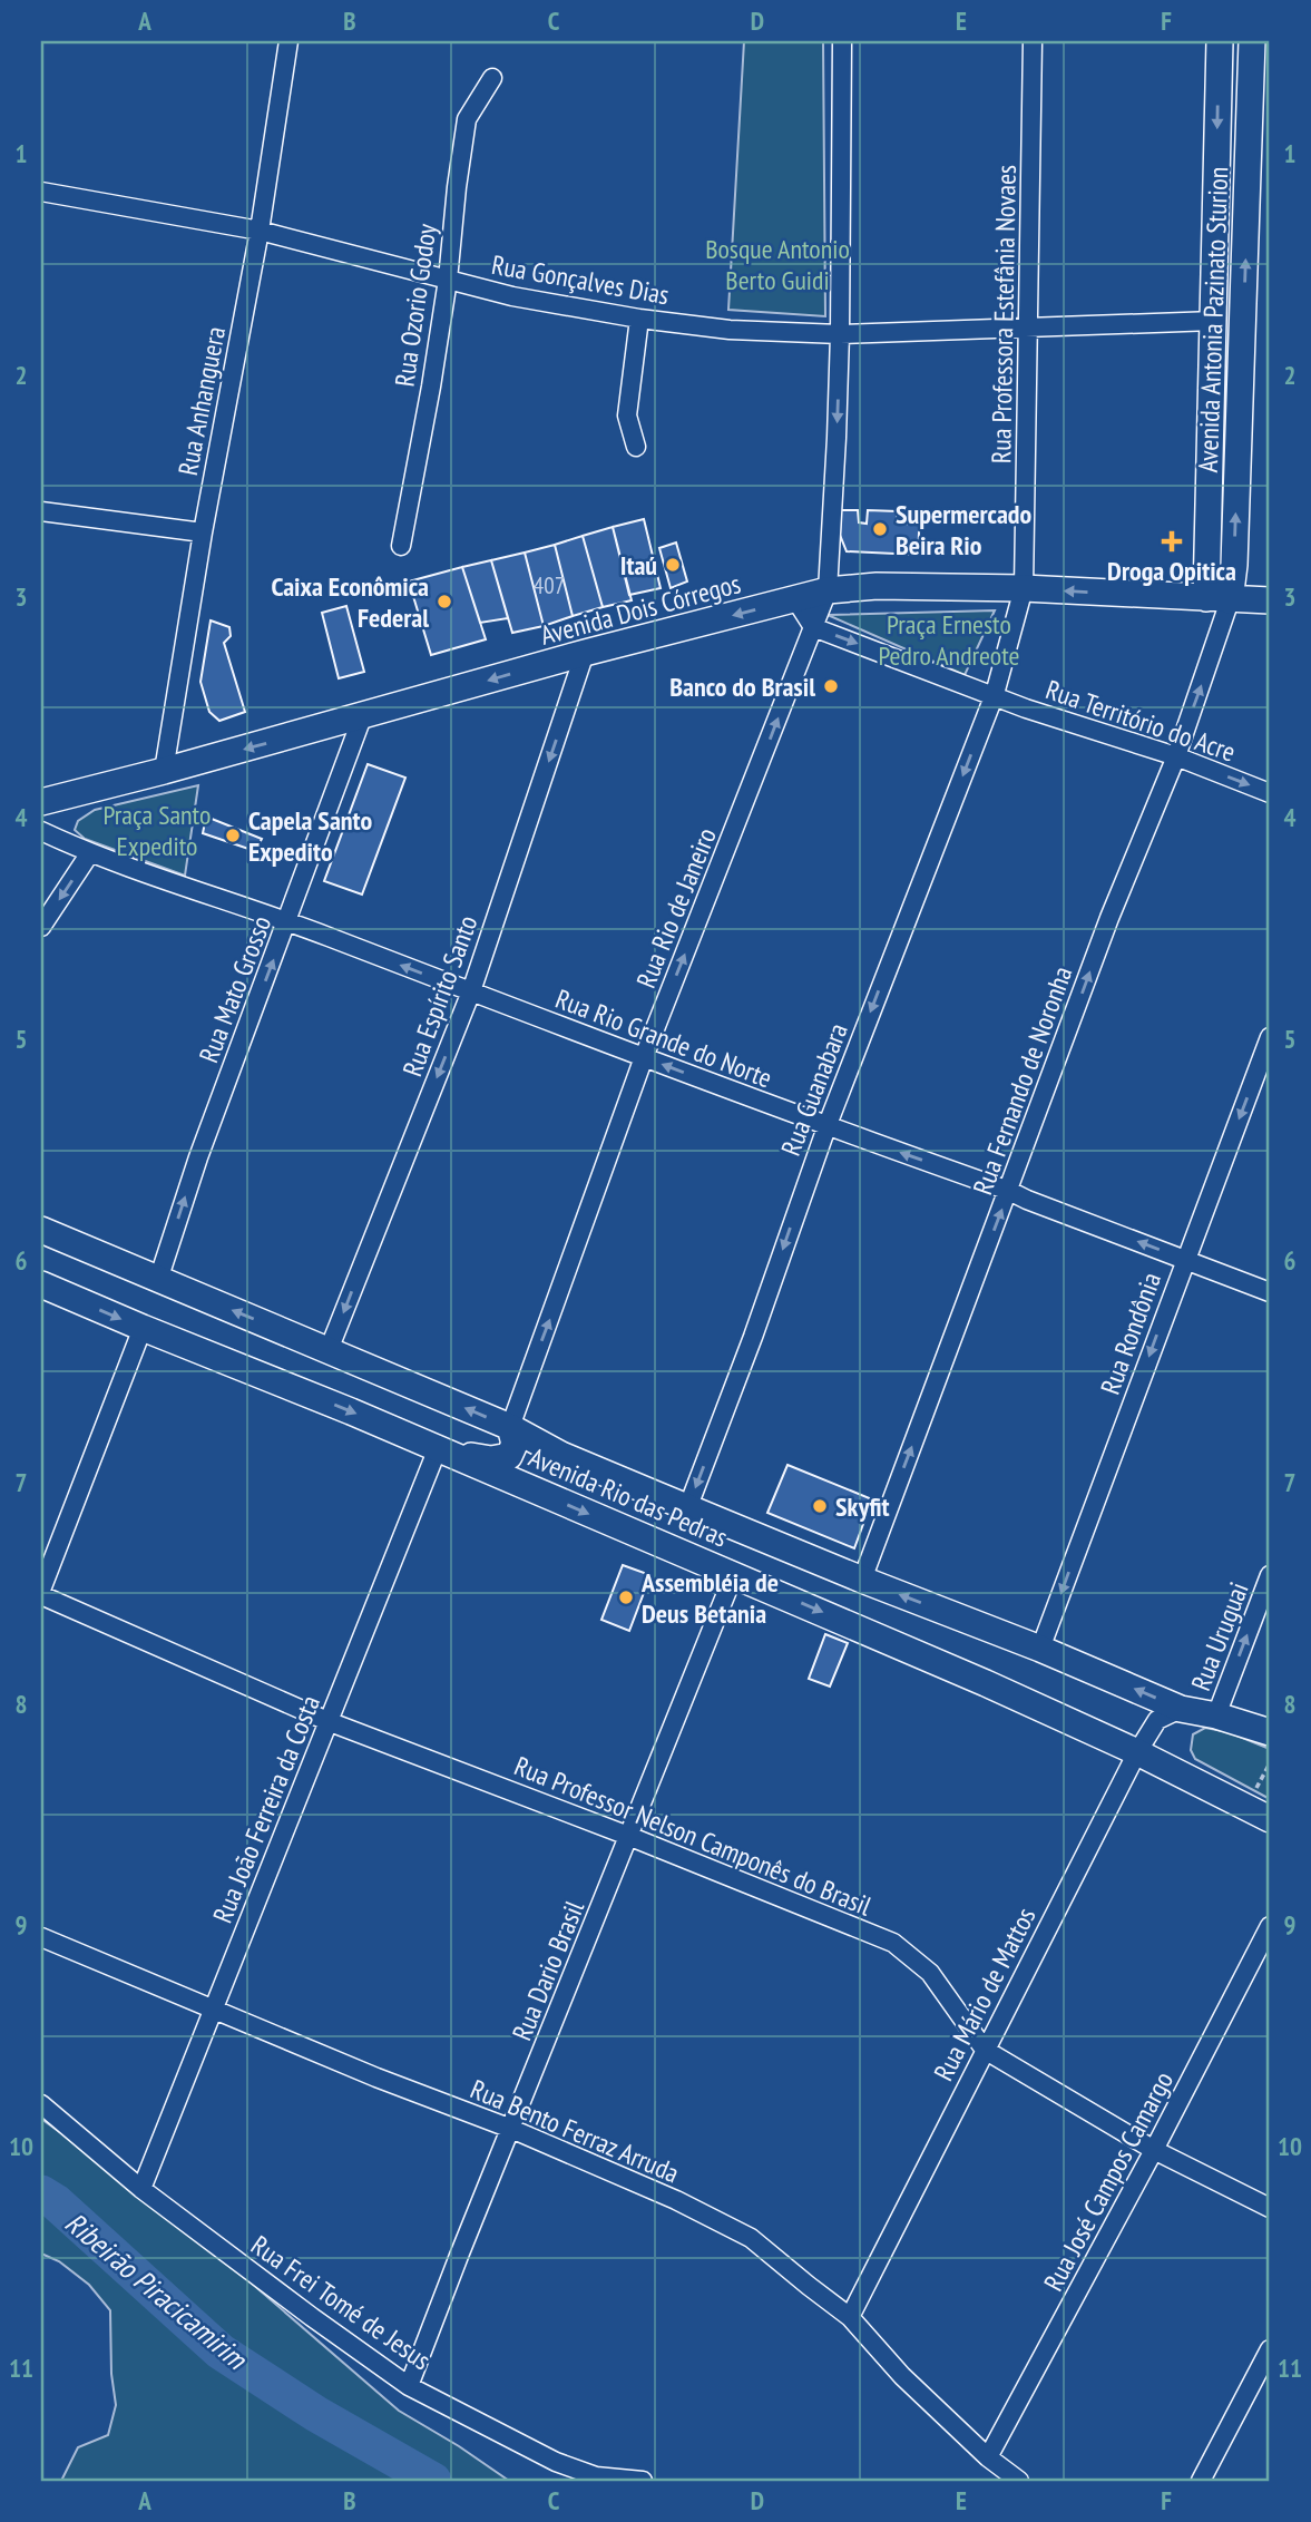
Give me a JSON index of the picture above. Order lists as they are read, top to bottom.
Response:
{
  "streets": {
    "main road": ["Avenida Antonia Pazinato Sturion", "Avenida Dois Córregos", "Avenida Rio das Pedras"],
    "street": [
      "Rua Gonçalves Dias",
      "Rua Ozorio Godoy",
      "Rua Professora Estefânia Novaes",
      "Rua Anhanguera",
      "Rua Território do Acre",
      "Rua Rio de Janeiro",
      "Rua Mato Grosso",
      "Rua Espírito Santo",
      "Rua Rio Grande do Norte",
      "Rua Fernando de Noronha",
      "Rua Guanabara",
      "Rua Rondônia",
      "Rua Uruguai",
      "Rua João Ferreira da Costa",
      "Rua Professor Nelson Camponês do Brasil",
      "Rua Dario Brasil",
      "Rua Mário de Mattos",
      "Rua Bento Ferraz Arruda",
      "Rua José Campos Camargo",
      "Rua Frei Tomé de Jesus"
    ]
  },
  "crossings": [
    ["Rua Gonçalves Dias", "Rua Ozorio Godoy"],
    ["Rua Gonçalves Dias", "Rua Professora Estefânia Novaes"],
    ["Rua Gonçalves Dias", "Avenida Antonia Pazinato Sturion"],
    ["Rua Gonçalves Dias", "Rua Anhanguera"],
    ["Rua Professora Estefânia Novaes", "Avenida Dois Córregos"],
    ["Rua Professora Estefânia Novaes", "Rua Território do Acre"],
    ["Rua Professora Estefânia Novaes", "Rua Guanabara"],
    ["Avenida Antonia Pazinato Sturion", "Avenida Dois Córregos"],
    ["Avenida Antonia Pazinato Sturion", "Rua Fernando de Noronha"],
    ["Rua Anhanguera", "Avenida Dois Córregos"],
    ["Avenida Dois Córregos", "Rua Mato Grosso"],
    ["Avenida Dois Córregos", "Rua Espírito Santo"],
    ["Avenida Dois Córregos", "Rua Fernando de Noronha"],
    ["Rua Território do Acre", "Rua Rio de Janeiro"],
    ["Rua Território do Acre", "Rua Fernando de Noronha"],
    ["Rua Território do Acre", "Rua Guanabara"],
    ["Rua Rio de Janeiro", "Rua Rio Grande do Norte"],
    ["Rua Rio de Janeiro", "Avenida Rio das Pedras"],
    ["Rua Mato Grosso", "Rua Rio Grande do Norte"],
    ["Rua Mato Grosso", "Avenida Rio das Pedras"],
    ["Rua Espírito Santo", "Rua Rio Grande do Norte"],
    ["Rua Espírito Santo", "Avenida Rio das Pedras"],
    ["Rua Rio Grande do Norte", "Rua Fernando de Noronha"],
    ["Rua Rio Grande do Norte", "Rua Guanabara"],
    ["Rua Rio Grande do Norte", "Rua Rondônia"],
    ["Rua Fernando de Noronha", "Avenida Rio das Pedras"],
    ["Rua Guanabara", "Avenida Rio das Pedras"],
    ["Rua Rondônia", "Avenida Rio das Pedras"],
    ["Avenida Rio das Pedras", "Rua Uruguai"],
    ["Avenida Rio das Pedras", "Rua João Ferreira da Costa"],
    ["Avenida Rio das Pedras", "Rua Dario Brasil"],
    ["Avenida Rio das Pedras", "Rua Mário de Mattos"],
    ["Rua João Ferreira da Costa", "Rua Professor Nelson Camponês do Brasil"],
    ["Rua João Ferreira da Costa", "Rua Bento Ferraz Arruda"],
    ["Rua João Ferreira da Costa", "Rua Frei Tomé de Jesus"],
    ["Rua Professor Nelson Camponês do Brasil", "Rua Dario Brasil"],
    ["Rua Professor Nelson Camponês do Brasil", "Rua Mário de Mattos"],
    ["Rua Professor Nelson Camponês do Brasil", "Rua José Campos Camargo"],
    ["Rua Dario Brasil", "Rua Bento Ferraz Arruda"],
    ["Rua Dario Brasil", "Rua Frei Tomé de Jesus"],
    ["Rua Mário de Mattos", "Rua Bento Ferraz Arruda"],
    ["Rua Bento Ferraz Arruda", "Rua José Campos Camargo"]
  ],
  "one_way": [
    "Avenida Dois Córregos",
    "Rua Território do Acre",
    "Rua Rio de Janeiro",
    "Rua Mato Grosso",
    "Rua Espírito Santo",
    "Rua Rio Grande do Norte",
    "Rua Fernando de Noronha",
    "Rua Guanabara",
    "Rua Rondônia",
    "Rua Uruguai"
  ],
  "water": ["Ribeirão Piracicamirim"],
  "parks": ["Bosque Antonio Berto Guidi", "Praça Ernesto Pedro Andreote", "Praça Santo Expedito"],
  "places": {
    "other": [
      "Supermercado Beira Rio",
      "Itaú",
      "Caixa Econômica Federal",
      "Banco do Brasil",
      "Capela Santo Expedito",
      "Skyfit",
      "Assembléia de Deus Betania"
    ],
    "health": ["Droga Opitica"]
  },
  "house_numbers": ["407"],
  "grid": {
    "columns": [
      "A",
      "B",
      "C",
      "D",
      "E",
      "F"
    ],
    "rows": [
      "1",
      "2",
      "3",
      "4",
      "5",
      "6",
      "7",
      "8",
      "9",
      "10",
      "11"
    ]
  }
}
